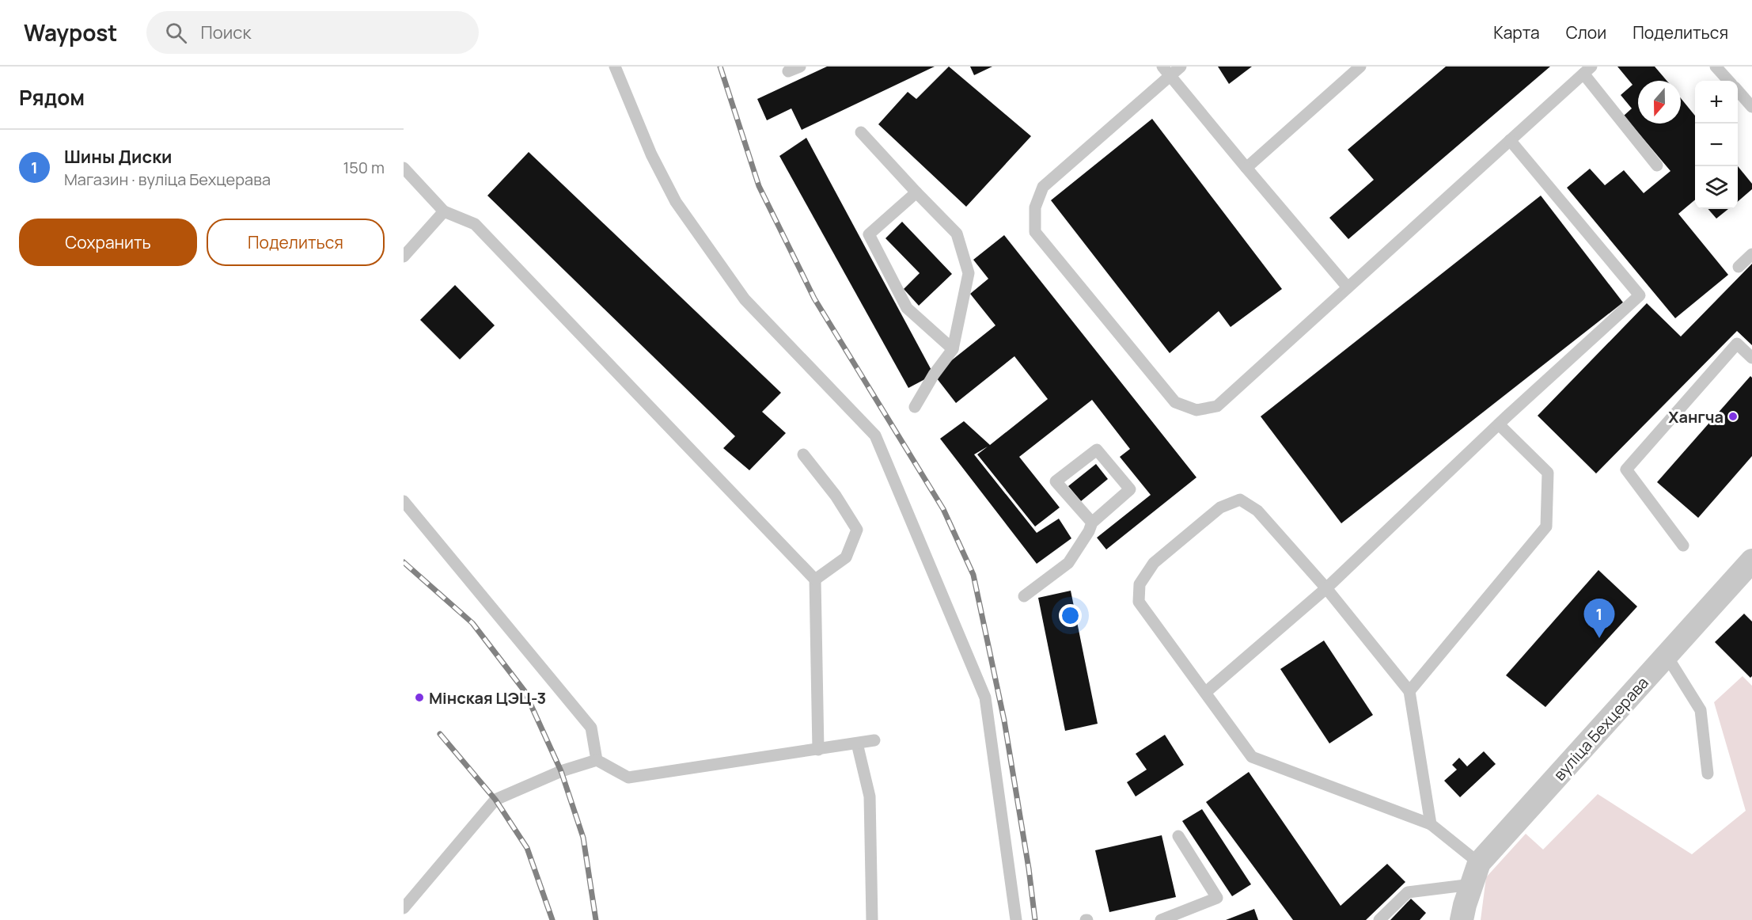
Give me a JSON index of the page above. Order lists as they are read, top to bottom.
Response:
{
  "streets": {
    "street": ["вуліца Бехцерава"]
  },
  "places": ["Хангча", "Мінская ЦЭЦ-3"],
  "north": "bottom",
  "page": {
    "header": "Waypost",
    "search": "Поиск",
    "nav": ["Карта", "Слои", "Поделиться"],
    "heading": "Рядом",
    "map_buttons": ["+", "−"],
    "list": [
      {
        "mark": "1",
        "name": "Шины Диски",
        "note": "Магазин · вуліца Бехцерава",
        "value": "150 m"
      }
    ],
    "buttons": ["Сохранить", "Поделиться"],
    "pins": "1"
  }
}
